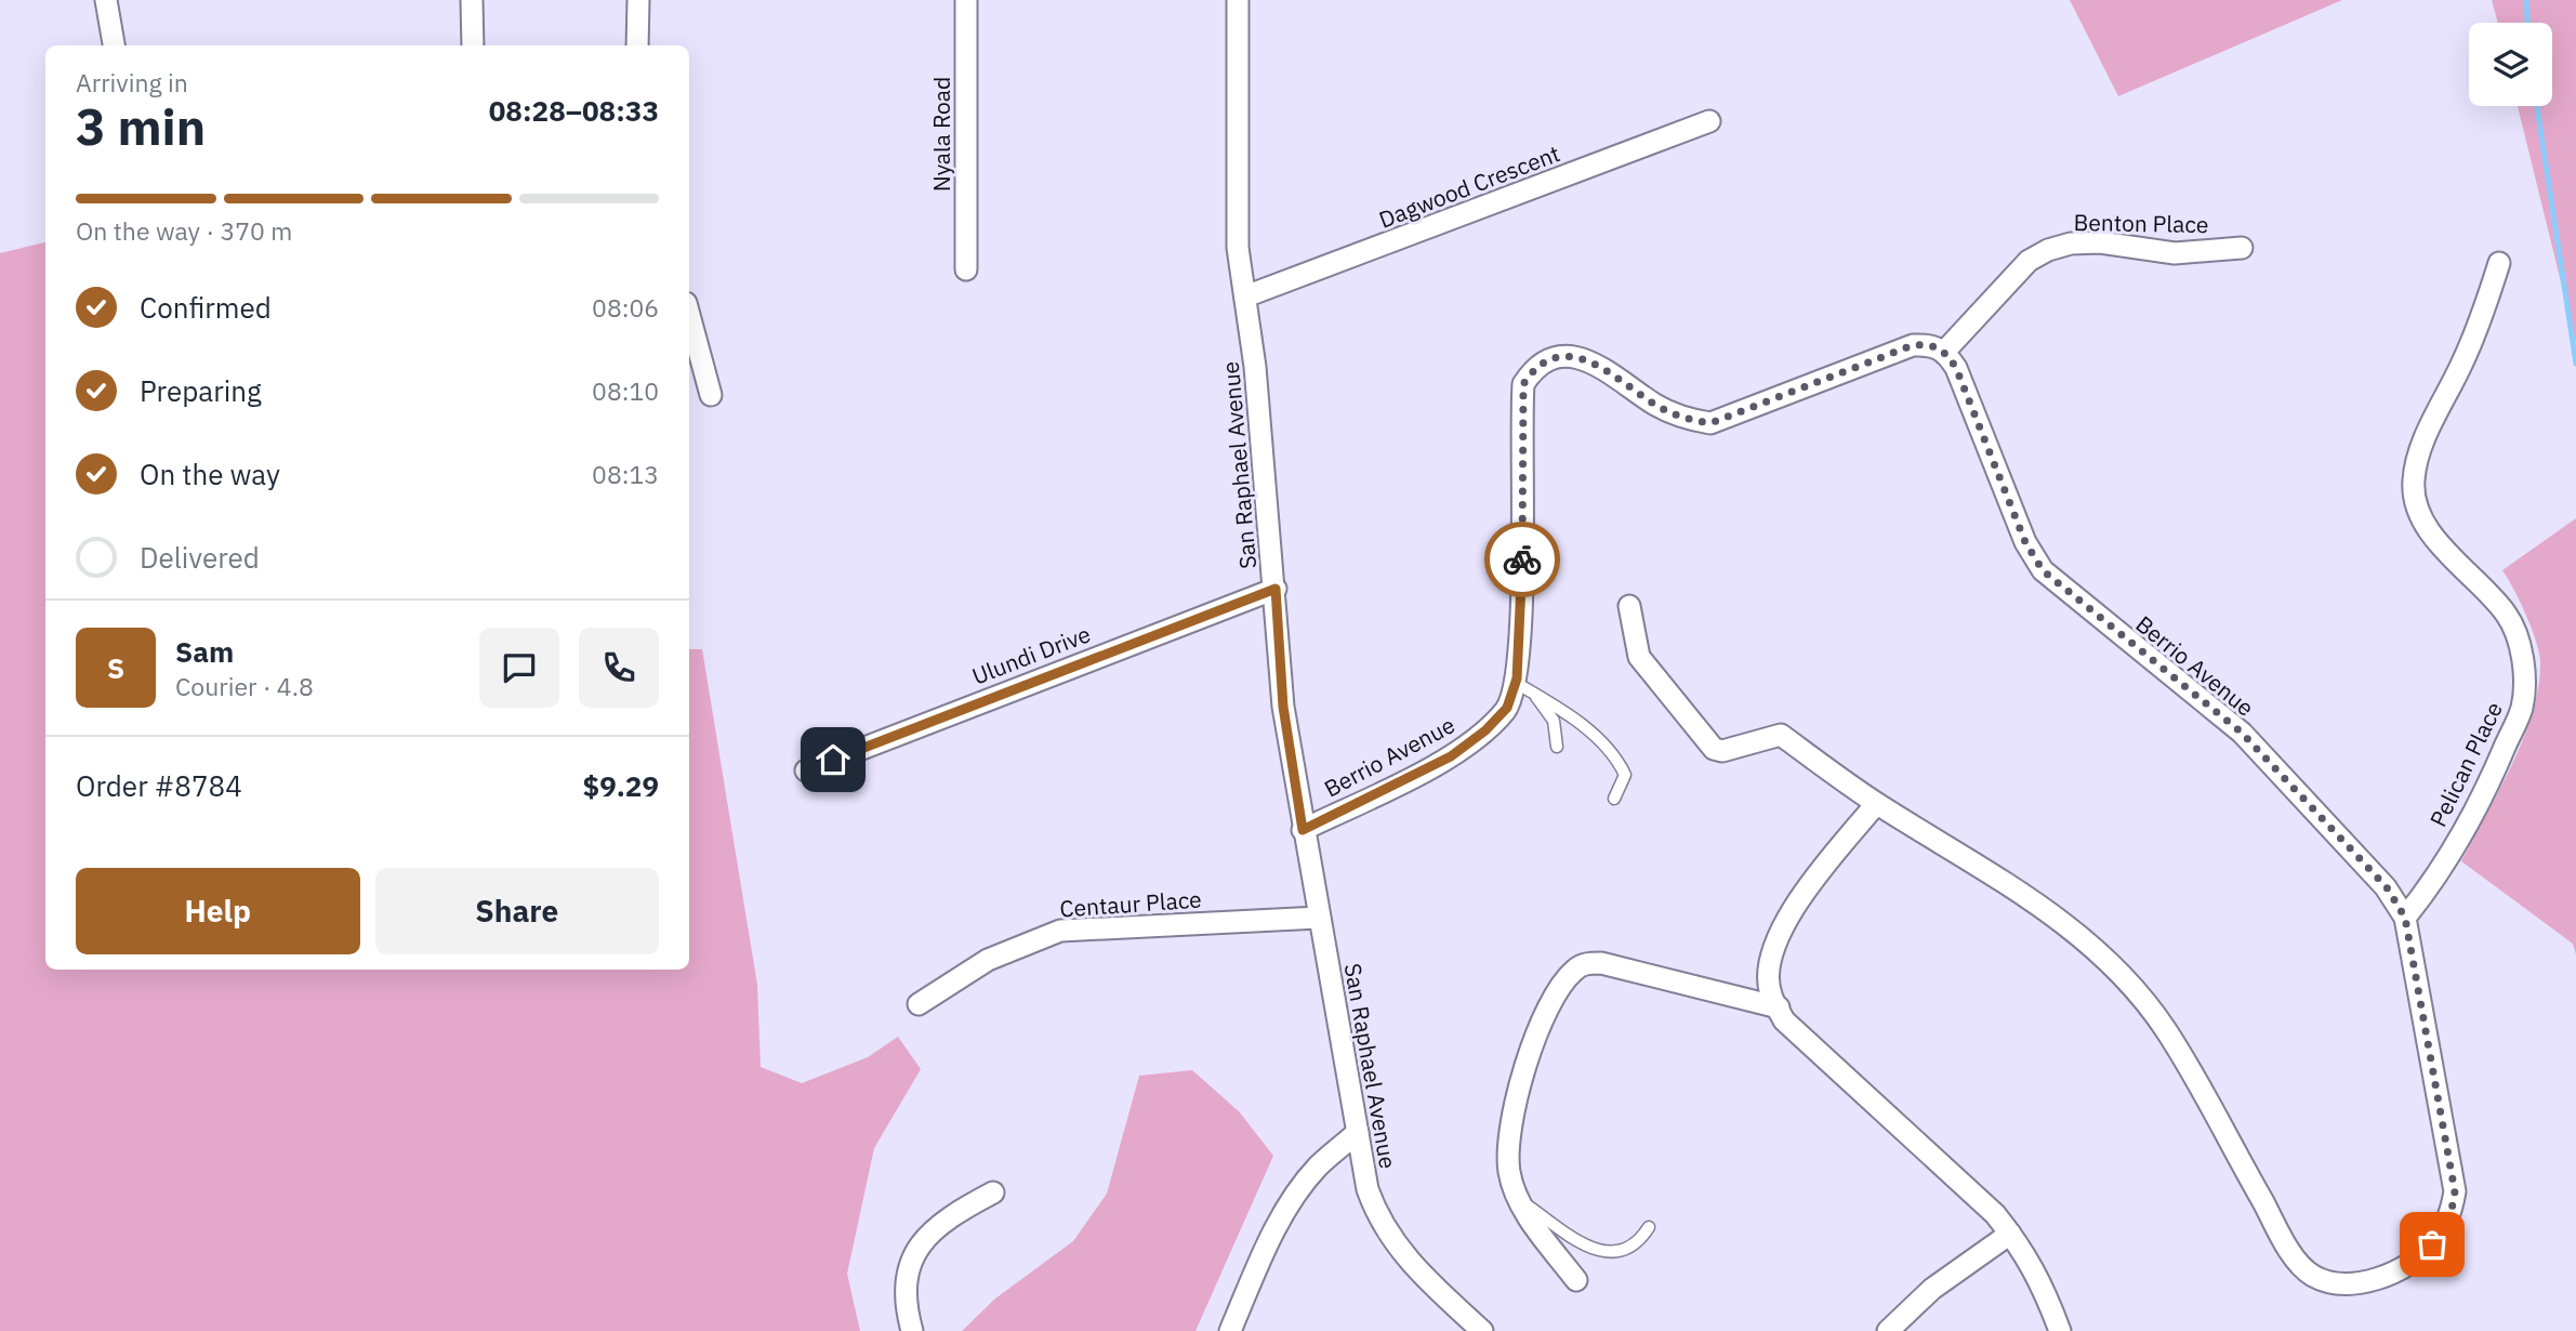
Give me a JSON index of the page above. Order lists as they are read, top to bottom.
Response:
{
  "streets": {
    "street": [
      "Nyala Road",
      "Dagwood Crescent",
      "Benton Place",
      "San Raphael Avenue",
      "Ulundi Drive",
      "Berrio Avenue",
      "Pelican Place",
      "Centaur Place"
    ]
  },
  "crossings": [
    ["Dagwood Crescent", "San Raphael Avenue"],
    ["Benton Place", "Berrio Avenue"],
    ["San Raphael Avenue", "Ulundi Drive"],
    ["San Raphael Avenue", "Berrio Avenue"],
    ["San Raphael Avenue", "Centaur Place"],
    ["Berrio Avenue", "Pelican Place"]
  ],
  "page": {
    "heading": ["3 min", "Arriving in", "08:28–08:33"],
    "panel": [
      "Sam",
      "Courier · 4.8",
      "Order #8784",
      "$9.29"
    ],
    "bar": "On the way · 370 m",
    "list": [
      ["Confirmed", "08:06"],
      ["Preparing", "08:10"],
      ["On the way", "08:13"],
      "Delivered"
    ],
    "round": "S",
    "buttons": ["Help", "Share"]
  }
}
